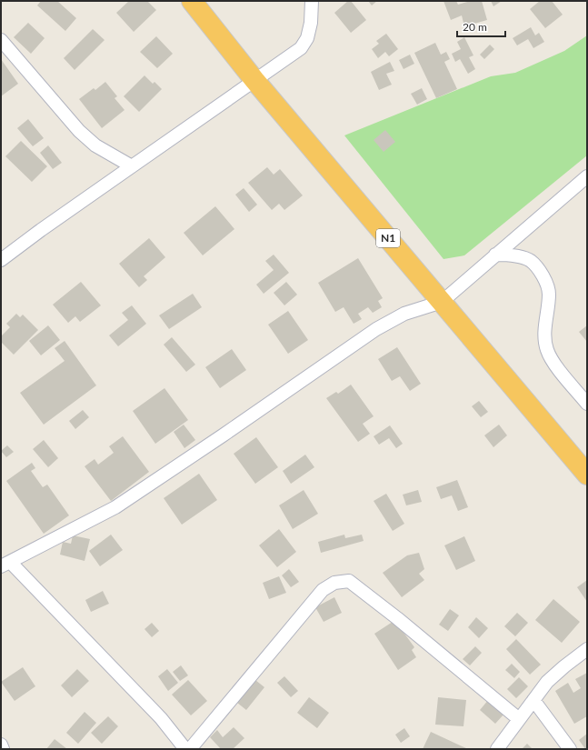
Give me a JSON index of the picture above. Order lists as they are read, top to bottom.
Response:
{
  "streets": {
    "highway": ["N1"]
  },
  "scale_bar": "20 m"
}
